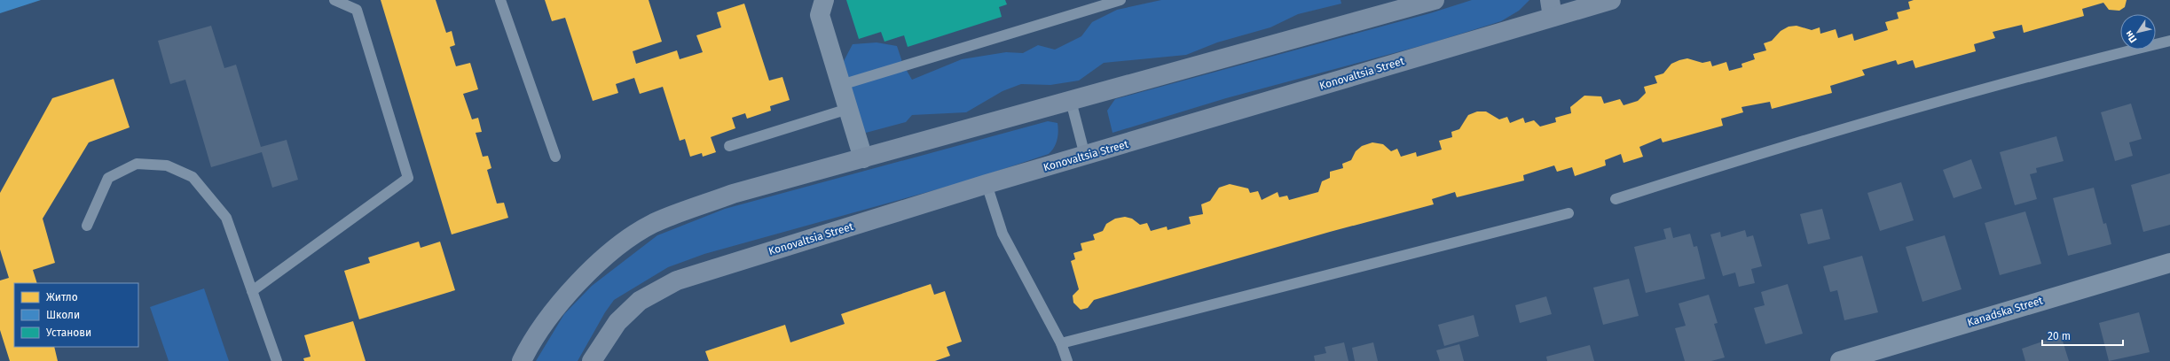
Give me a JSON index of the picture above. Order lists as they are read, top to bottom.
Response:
{
  "streets": {
    "main road": ["Konovaltsia Street"],
    "street": ["Kanadska Street"]
  },
  "legend": ["Житло", "Школи", "Установи"],
  "scale_bar": "20 m",
  "north": "bottom left"
}
